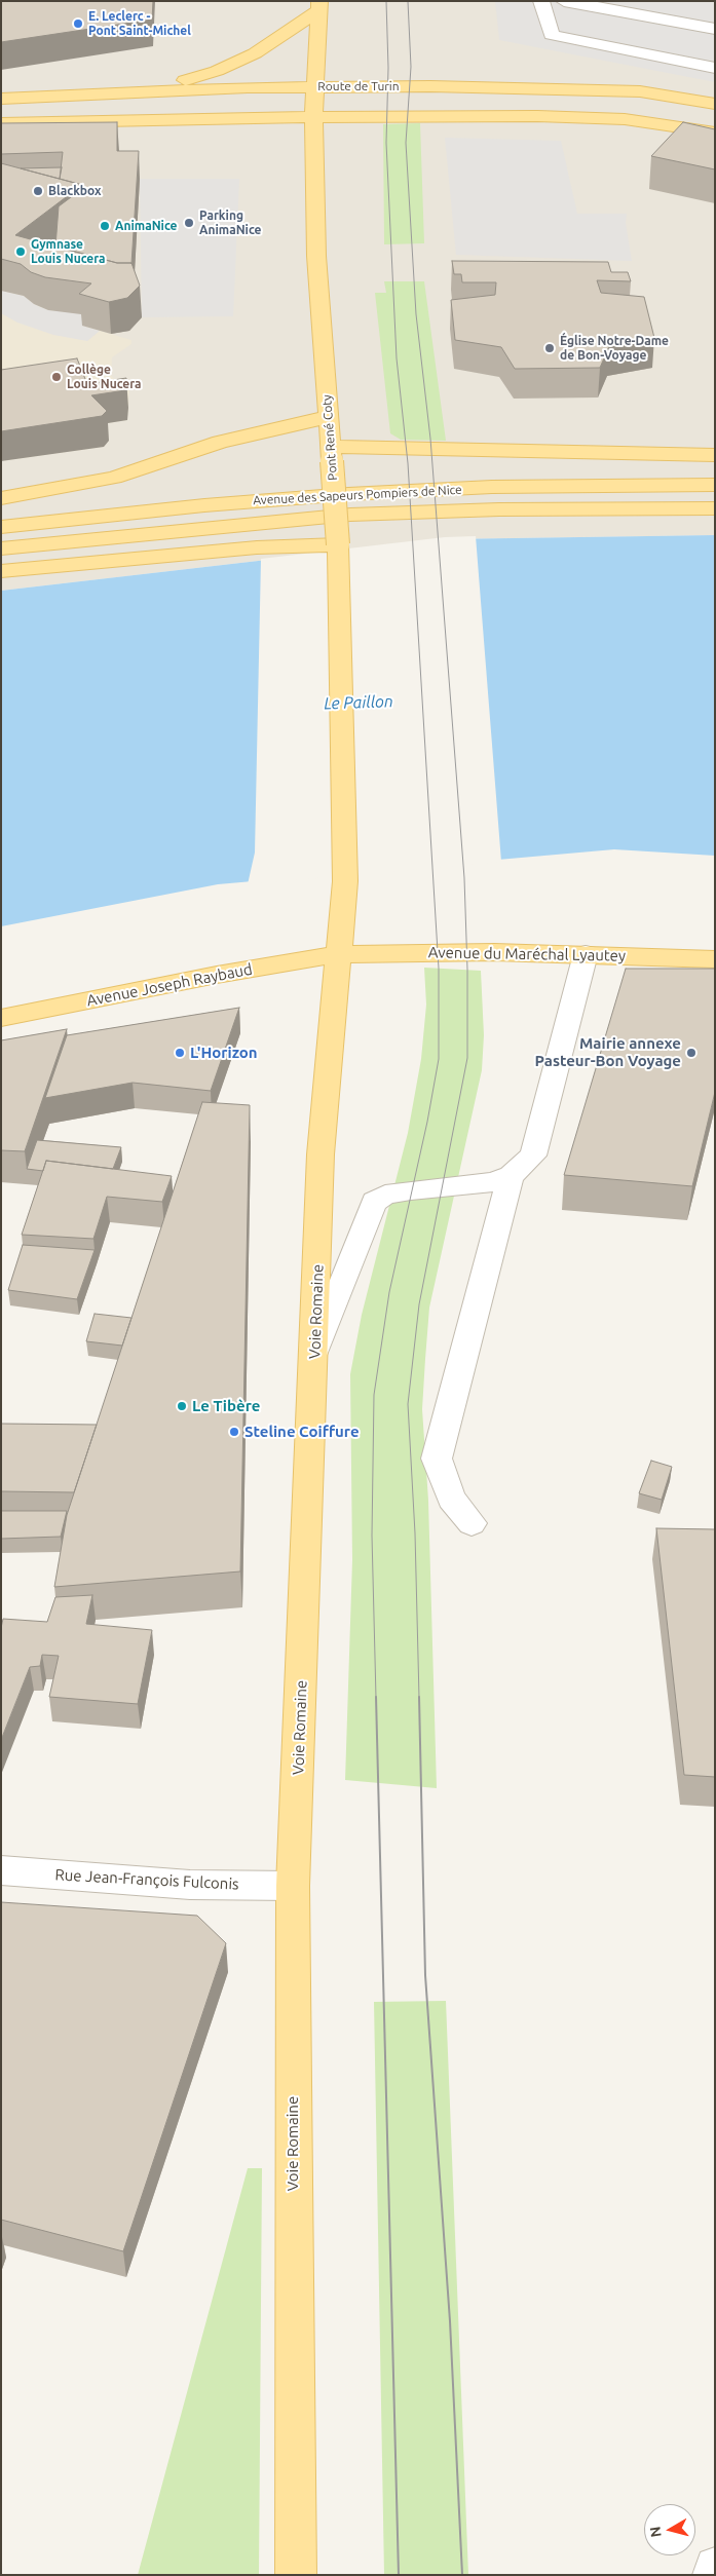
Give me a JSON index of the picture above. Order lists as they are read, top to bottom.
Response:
{
  "streets": {
    "main road": [
      "Route de Turin",
      "Pont René Coty",
      "Avenue des Sapeurs Pompiers de Nice",
      "Avenue du Maréchal Lyautey",
      "Avenue Joseph Raybaud",
      "Voie Romaine"
    ],
    "street": ["Rue Jean-François Fulconis"]
  },
  "crossings": [
    ["Route de Turin", "Pont René Coty"],
    ["Pont René Coty", "Voie Romaine"],
    ["Avenue du Maréchal Lyautey", "Avenue Joseph Raybaud"],
    ["Avenue du Maréchal Lyautey", "Voie Romaine"],
    ["Avenue Joseph Raybaud", "Voie Romaine"],
    ["Voie Romaine", "Rue Jean-François Fulconis"]
  ],
  "water": ["Le Paillon"],
  "places": [
    "E. Leclerc - Pont Saint-Michel",
    "Blackbox",
    "Parking AnimaNice",
    "AnimaNice",
    "Gymnase Louis Nucera",
    "Église Notre-Dame de Bon-Voyage",
    "Collège Louis Nucera",
    "L'Horizon",
    "Mairie annexe Pasteur-Bon Voyage",
    "Le Tibère",
    "Steline Coiffure"
  ],
  "north": "left"
}
